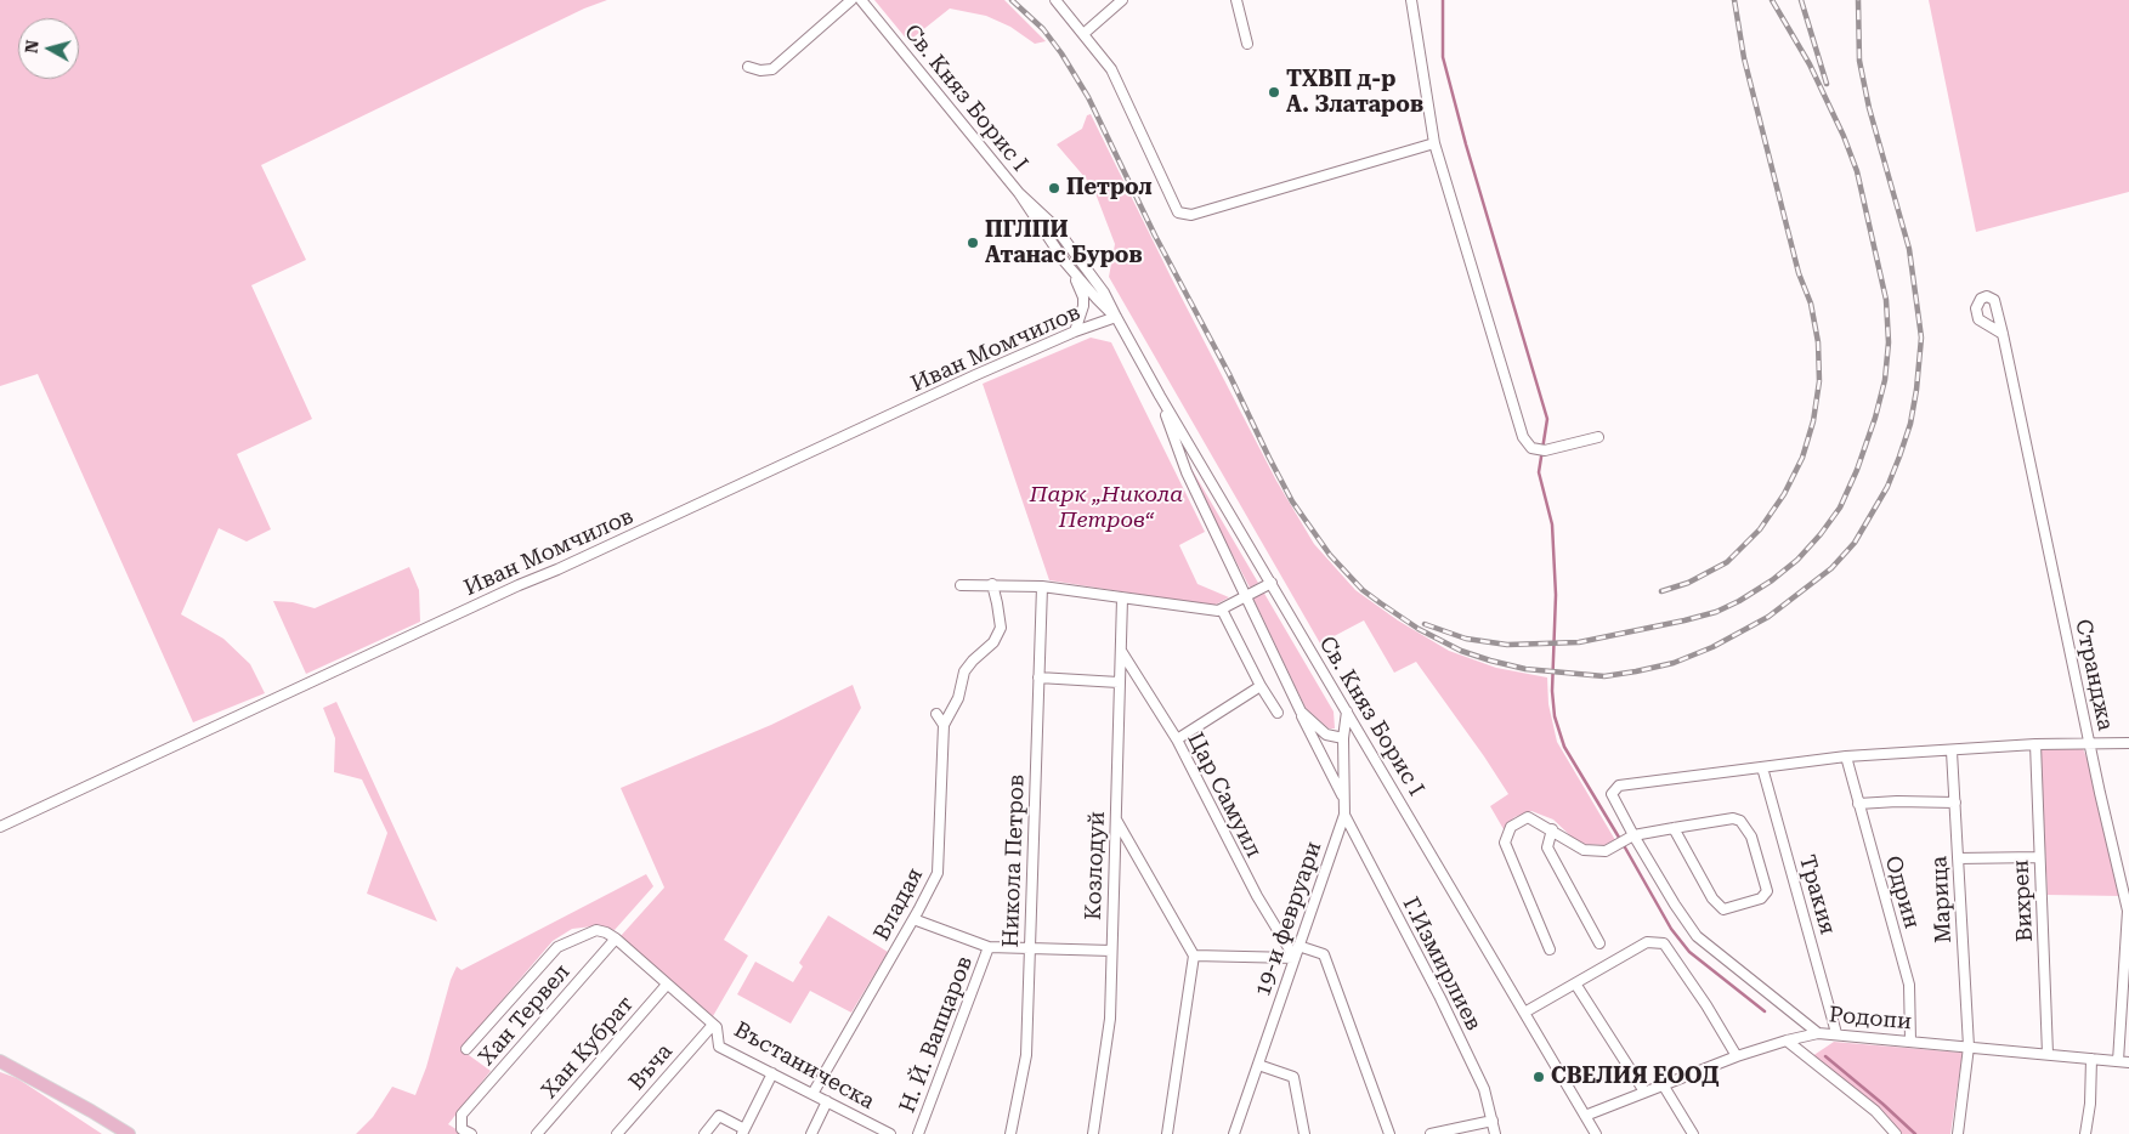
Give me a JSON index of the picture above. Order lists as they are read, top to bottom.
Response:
{
  "streets": {
    "street": [
      "Св. Княз Борис I",
      "Иван Момчилов",
      "Странджа",
      "Цар Самуил",
      "Никола Петров",
      "Козлодуй",
      "Одрин",
      "Тракия",
      "Марица",
      "Вихрен",
      "Владая",
      "19-и февруари",
      "Г.Измирлиев",
      "Хан Тервел",
      "Родопи",
      "Н. Й. Вапцаров",
      "Хан Кубрат",
      "Въстаническа",
      "Въча"
    ]
  },
  "crossings": [
    ["Св. Княз Борис I", "Иван Момчилов"],
    ["Св. Княз Борис I", "19-и февруари"],
    ["Св. Княз Борис I", "Родопи"],
    ["Странджа", "Родопи"],
    ["Цар Самуил", "Козлодуй"],
    ["Цар Самуил", "19-и февруари"],
    ["Одрин", "Родопи"],
    ["Тракия", "Родопи"],
    ["Марица", "Родопи"],
    ["Вихрен", "Родопи"],
    ["Владая", "Въстаническа"],
    ["19-и февруари", "Г.Измирлиев"],
    ["Хан Тервел", "Въстаническа"],
    ["Хан Кубрат", "Въстаническа"],
    ["Въстаническа", "Въча"]
  ],
  "parks": ["Парк „Никола Петров“"],
  "places": [
    "ТХВП д-р А. Златаров",
    "Петрол",
    "ПГЛПИ Атанас Буров",
    "СВЕЛИЯ ЕООД"
  ],
  "north": "left"
}
